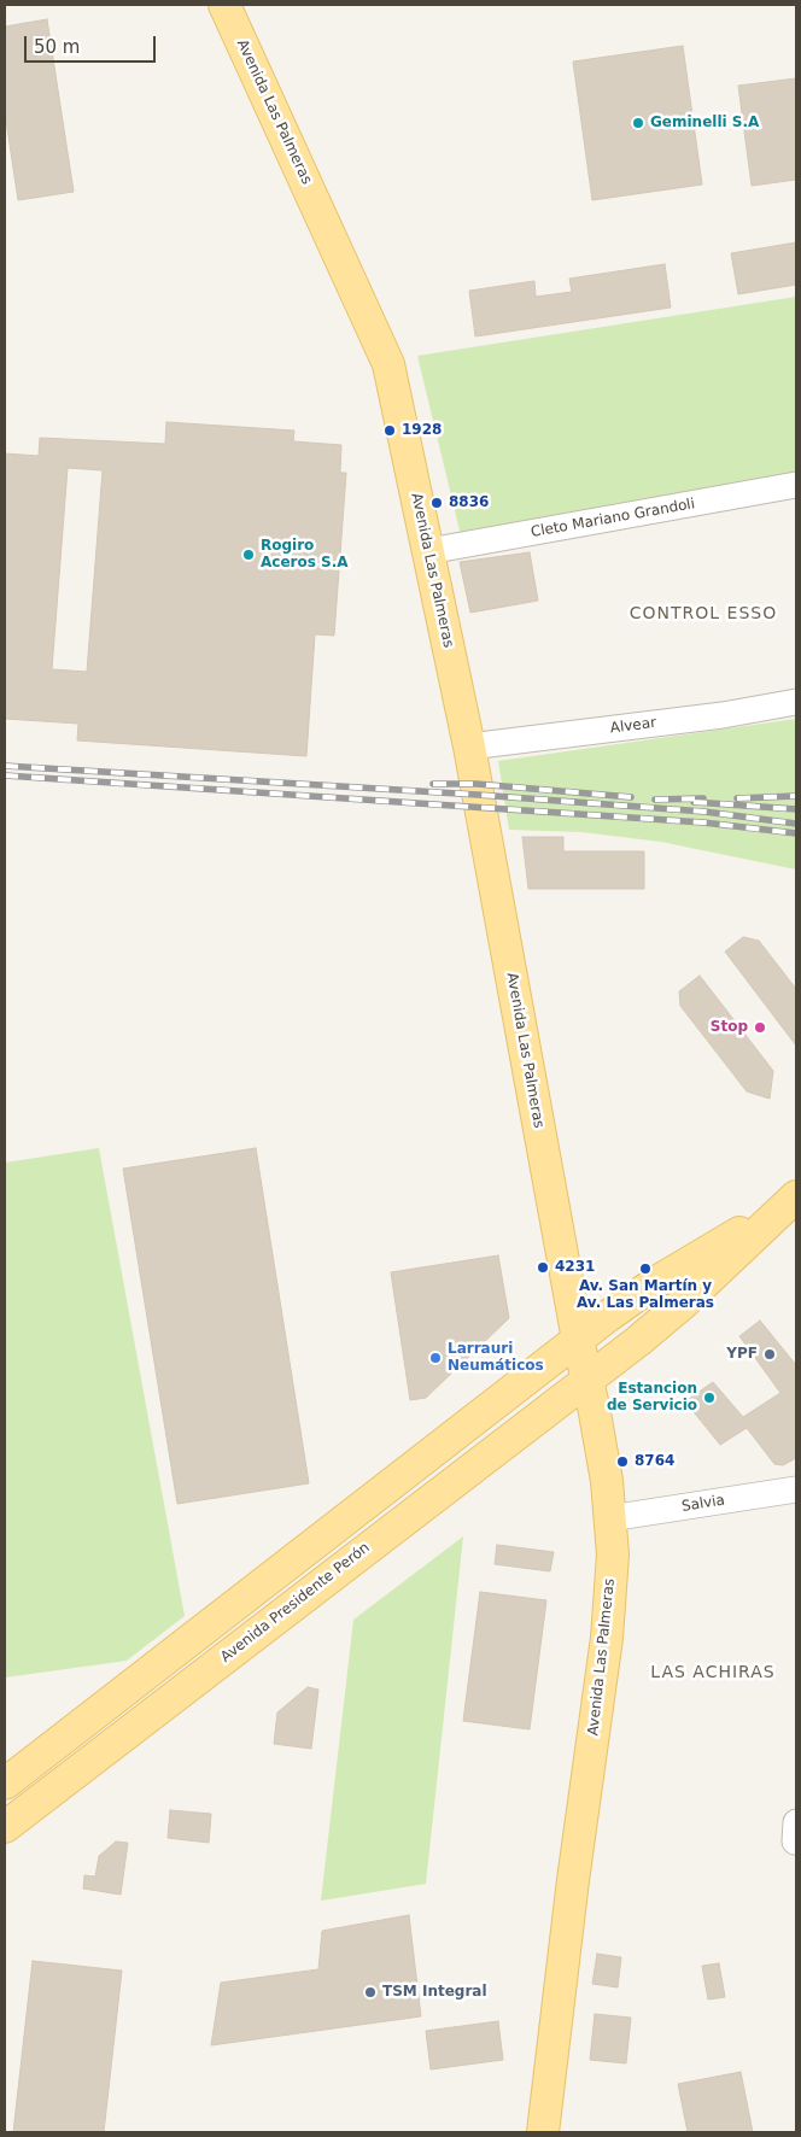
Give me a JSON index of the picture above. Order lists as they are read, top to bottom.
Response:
{
  "streets": {
    "main road": ["Avenida Las Palmeras", "Avenida Presidente Perón"],
    "street": ["Cleto Mariano Grandoli", "Alvear", "Salvia"]
  },
  "crossings": [
    ["Avenida Las Palmeras", "Cleto Mariano Grandoli"],
    ["Avenida Las Palmeras", "Alvear"],
    ["Avenida Las Palmeras", "Salvia"],
    ["Avenida Las Palmeras", "Avenida Presidente Perón"]
  ],
  "districts": ["CONTROL ESSO", "LAS ACHIRAS"],
  "places": [
    "Geminelli S.A",
    "1928",
    "8836",
    "Rogiro Aceros S.A",
    "Stop",
    "4231",
    "Av. San Martín y Av. Las Palmeras",
    "YPF",
    "Larrauri Neumáticos",
    "Estancion de Servicio",
    "8764",
    "TSM Integral"
  ],
  "scale_bar": "50 m"
}
